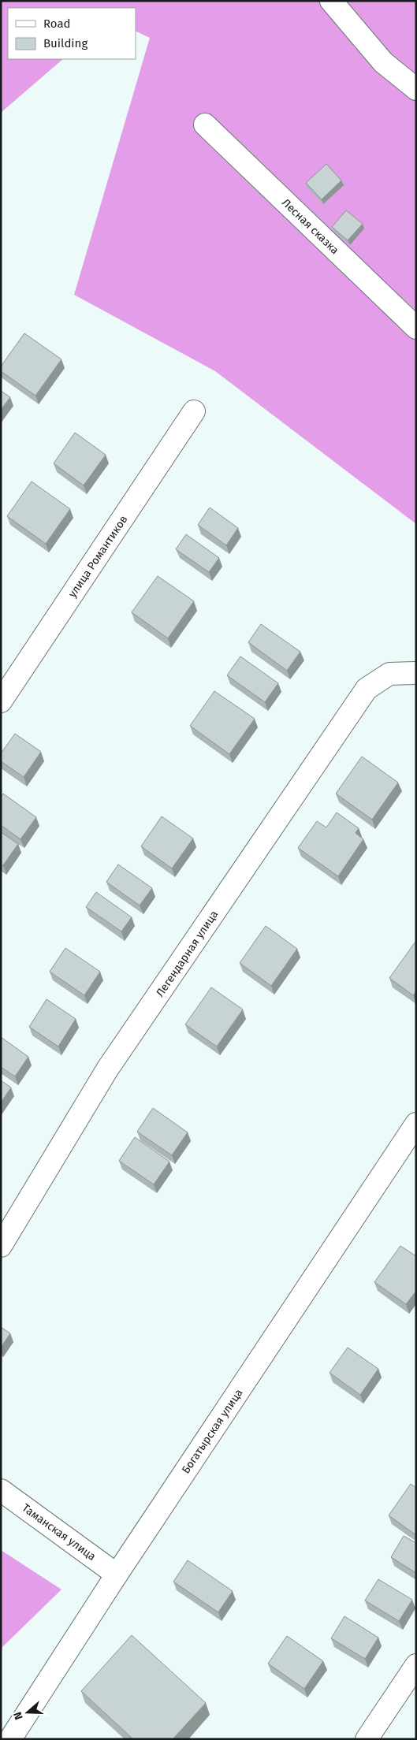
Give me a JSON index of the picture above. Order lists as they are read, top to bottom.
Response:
{
  "streets": {
    "street": [
      "Лесная сказка",
      "улица Романтиков",
      "Легендарная улица",
      "Богатырская улица",
      "Таманская улица"
    ]
  },
  "crossings": [
    ["Богатырская улица", "Таманская улица"]
  ],
  "legend": ["Road", "Building"],
  "north": "left"
}
